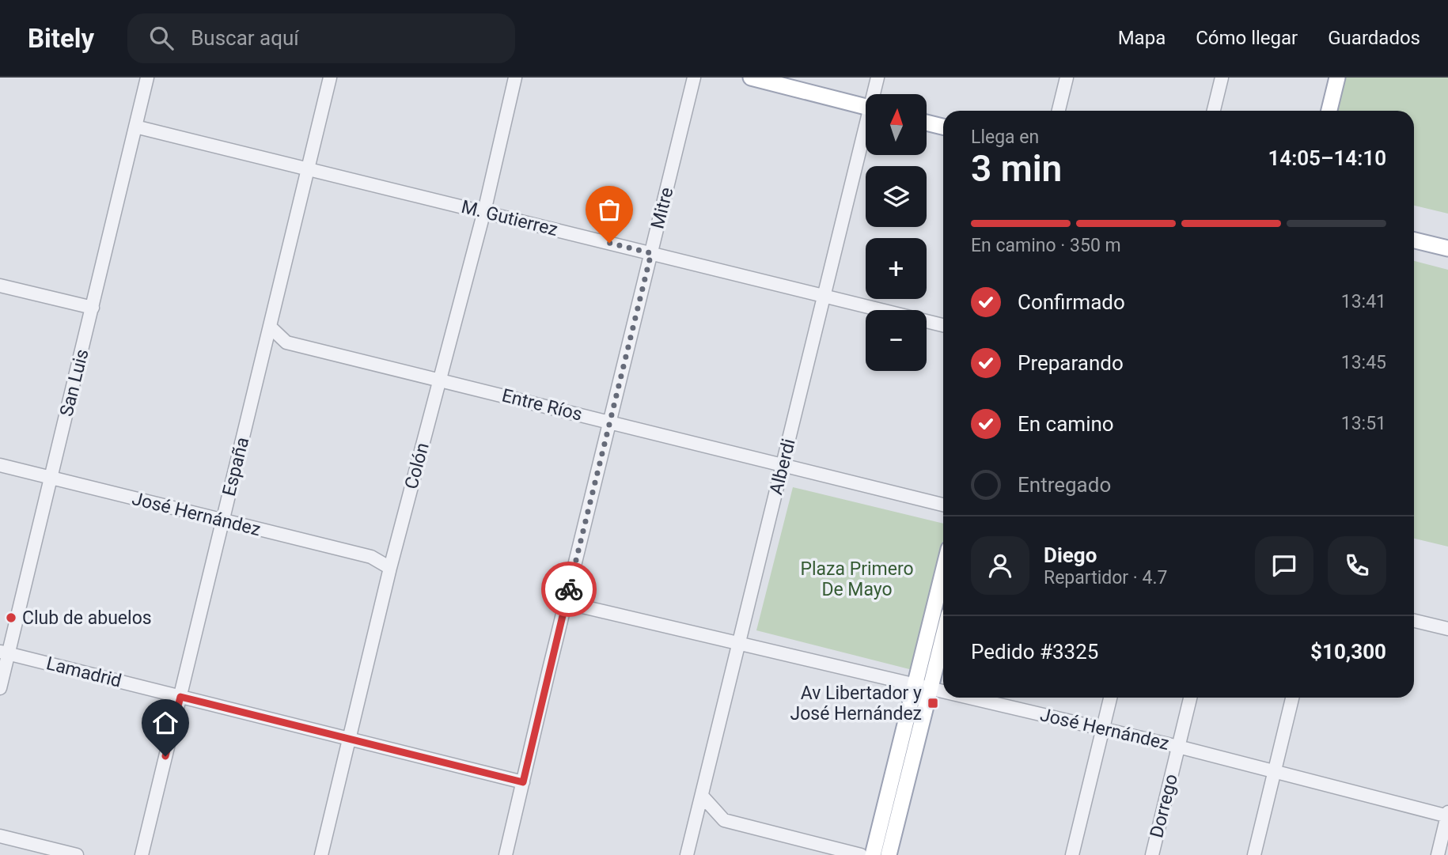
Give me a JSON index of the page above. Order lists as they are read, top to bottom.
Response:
{
  "streets": {
    "street": [
      "Mitre",
      "M. Gutierrez",
      "San Luis",
      "Entre Ríos",
      "Colón",
      "España",
      "Alberdi",
      "José Hernández",
      "Lamadrid",
      "Dorrego"
    ]
  },
  "crossings": [
    ["Mitre", "M. Gutierrez"],
    ["Mitre", "Entre Ríos"],
    ["Mitre", "José Hernández"],
    ["Mitre", "Lamadrid"],
    ["M. Gutierrez", "San Luis"],
    ["M. Gutierrez", "Colón"],
    ["M. Gutierrez", "España"],
    ["M. Gutierrez", "Alberdi"],
    ["San Luis", "José Hernández"],
    ["San Luis", "Lamadrid"],
    ["Entre Ríos", "Colón"],
    ["Entre Ríos", "España"],
    ["Entre Ríos", "Alberdi"],
    ["Colón", "José Hernández"],
    ["Colón", "Lamadrid"],
    ["España", "José Hernández"],
    ["España", "Lamadrid"],
    ["Alberdi", "José Hernández"],
    ["José Hernández", "Dorrego"]
  ],
  "parks": ["Plaza Primero De Mayo"],
  "places": {
    "other": ["Club de abuelos"],
    "transit": ["Av Libertador y José Hernández"]
  },
  "north": "top",
  "page": {
    "header": "Bitely",
    "search": "Buscar aquí",
    "nav": ["Mapa", "Cómo llegar", "Guardados"],
    "map_buttons": ["+", "−"],
    "heading": ["3 min", "Llega en", "14:05–14:10"],
    "panel": [
      "Diego",
      "Repartidor · 4.7",
      "Pedido #3325",
      "$10,300"
    ],
    "bar": "En camino · 350 m",
    "list": [
      ["Confirmado", "13:41"],
      ["Preparando", "13:45"],
      ["En camino", "13:51"],
      "Entregado"
    ]
  }
}
